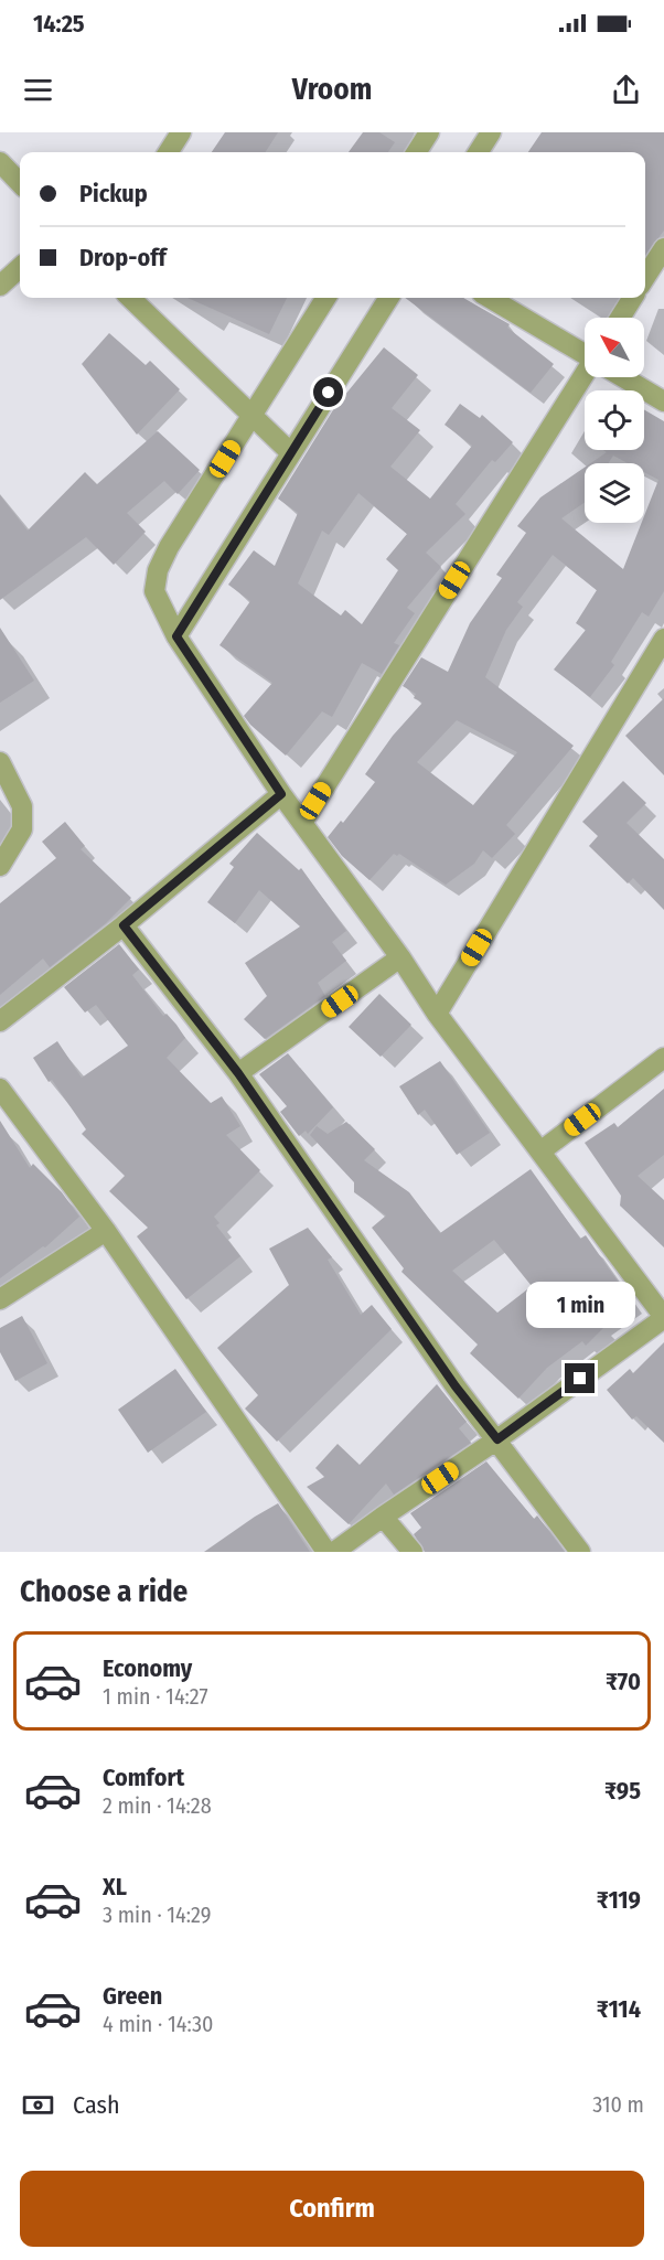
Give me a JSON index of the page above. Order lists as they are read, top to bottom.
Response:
{
  "north": "top left",
  "page": {
    "status": "14:25",
    "header": "Vroom",
    "banner": ["Pickup", "Drop-off"],
    "bubble": "1 min",
    "heading": "Choose a ride",
    "list": [
      {
        "name": "Economy",
        "note": "1 min · 14:27",
        "value": "₹70"
      },
      {
        "name": "Comfort",
        "note": "2 min · 14:28",
        "value": "₹95"
      },
      {
        "name": "XL",
        "note": "3 min · 14:29",
        "value": "₹119"
      },
      {
        "name": "Green",
        "note": "4 min · 14:30",
        "value": "₹114"
      }
    ],
    "pay": ["Cash", "310 m"],
    "buttons": "Confirm"
  }
}
